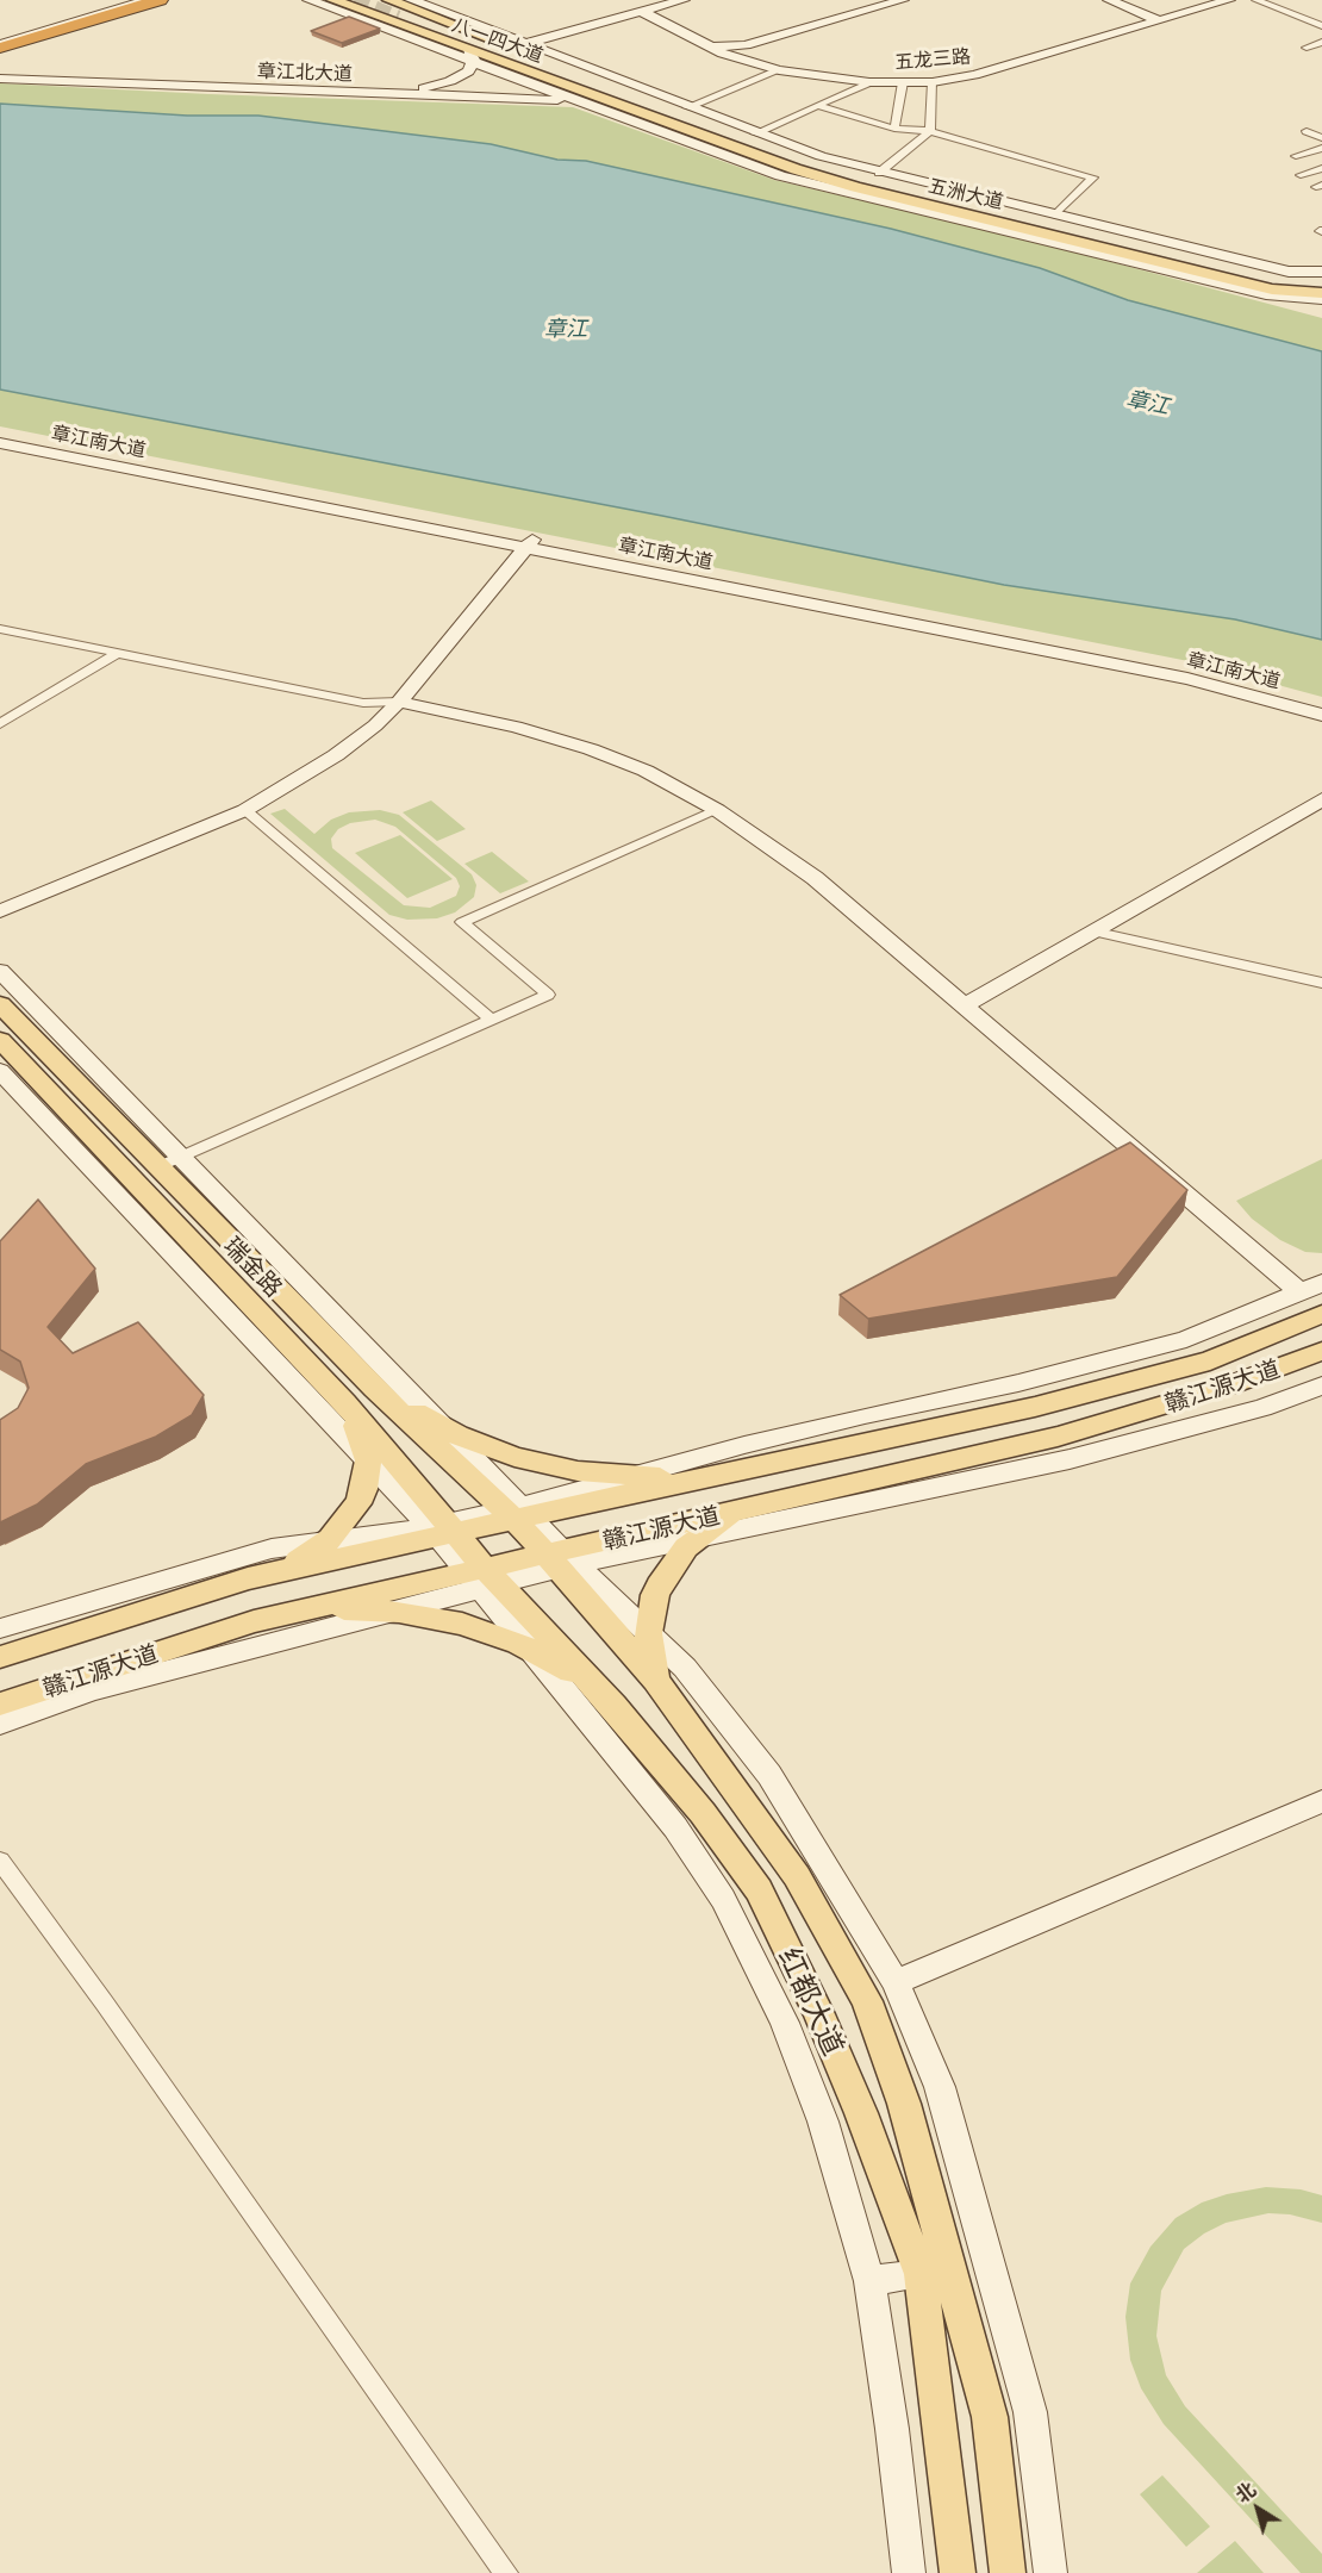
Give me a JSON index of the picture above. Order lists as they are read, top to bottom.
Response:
{
  "streets": {
    "main road": [
      "八一四大道",
      "五洲大道",
      "瑞金路",
      "赣江源大道",
      "红都大道"
    ],
    "street": ["五龙三路", "章江北大道", "章江南大道"]
  },
  "crossings": [
    ["八一四大道", "章江北大道"],
    ["八一四大道", "五洲大道"],
    ["章江北大道", "五洲大道"],
    ["瑞金路", "赣江源大道"],
    ["瑞金路", "红都大道"],
    ["赣江源大道", "红都大道"]
  ],
  "water": ["章江"],
  "north": "top left"
}
